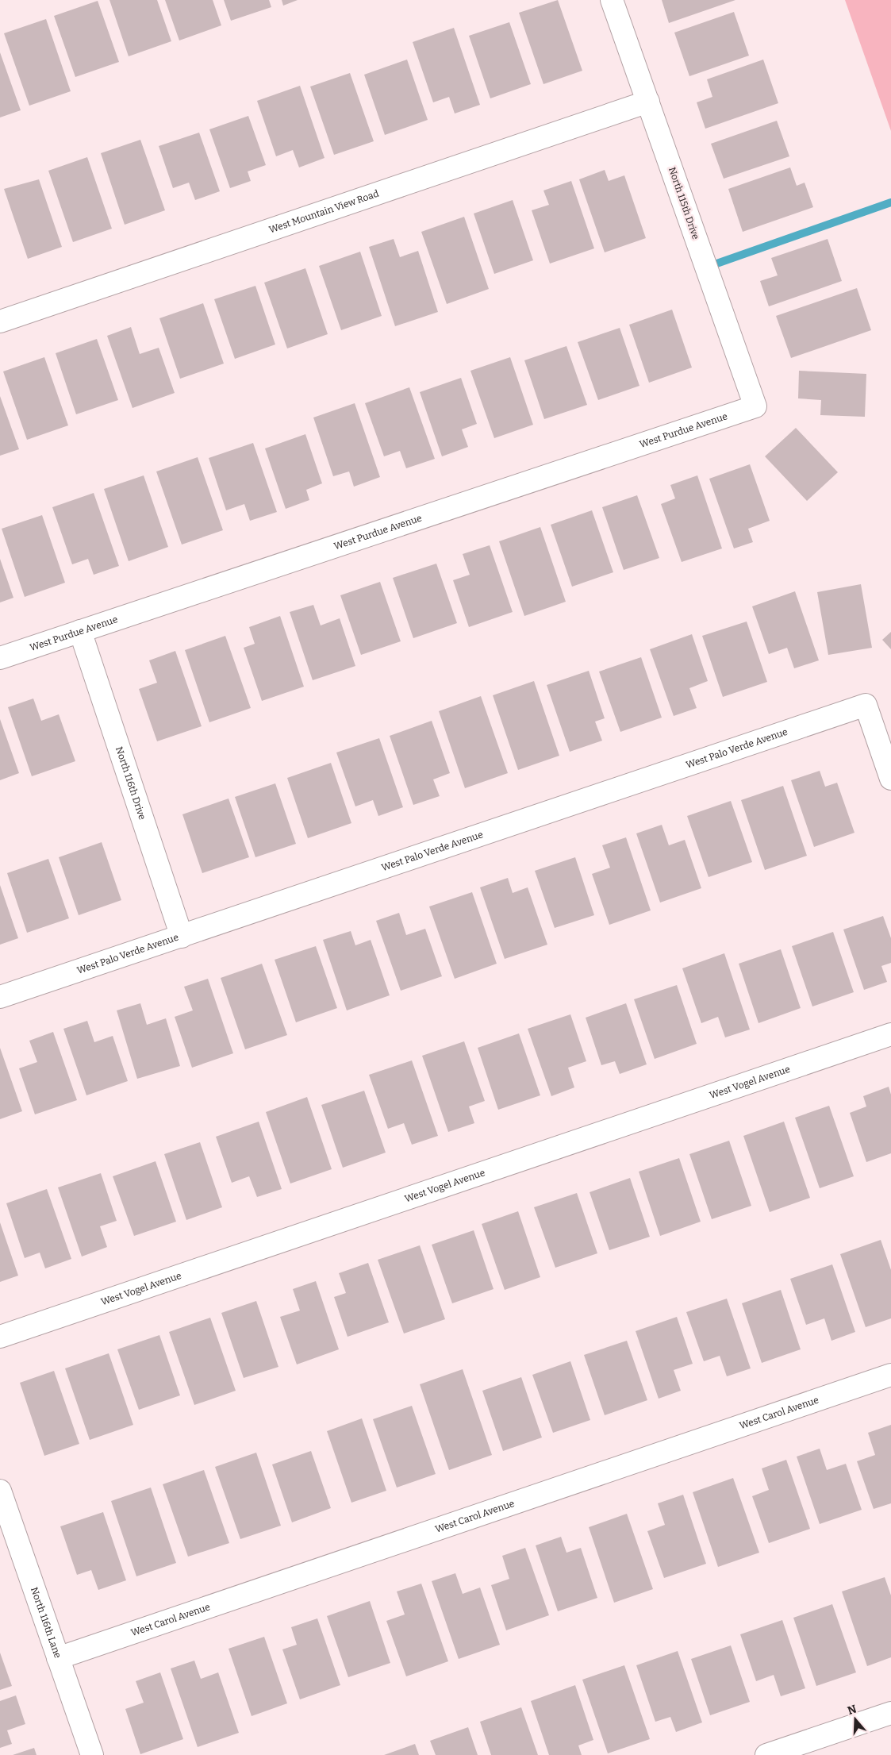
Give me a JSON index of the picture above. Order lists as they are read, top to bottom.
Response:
{
  "streets": {
    "street": [
      "North 115th Drive",
      "West Mountain View Road",
      "West Purdue Avenue",
      "West Palo Verde Avenue",
      "North 116th Drive",
      "West Vogel Avenue",
      "West Carol Avenue",
      "North 116th Lane"
    ]
  },
  "crossings": [
    ["North 115th Drive", "West Mountain View Road"],
    ["North 115th Drive", "West Purdue Avenue"],
    ["West Purdue Avenue", "North 116th Drive"],
    ["West Palo Verde Avenue", "North 116th Drive"],
    ["West Carol Avenue", "North 116th Lane"]
  ],
  "north": "top"
}
